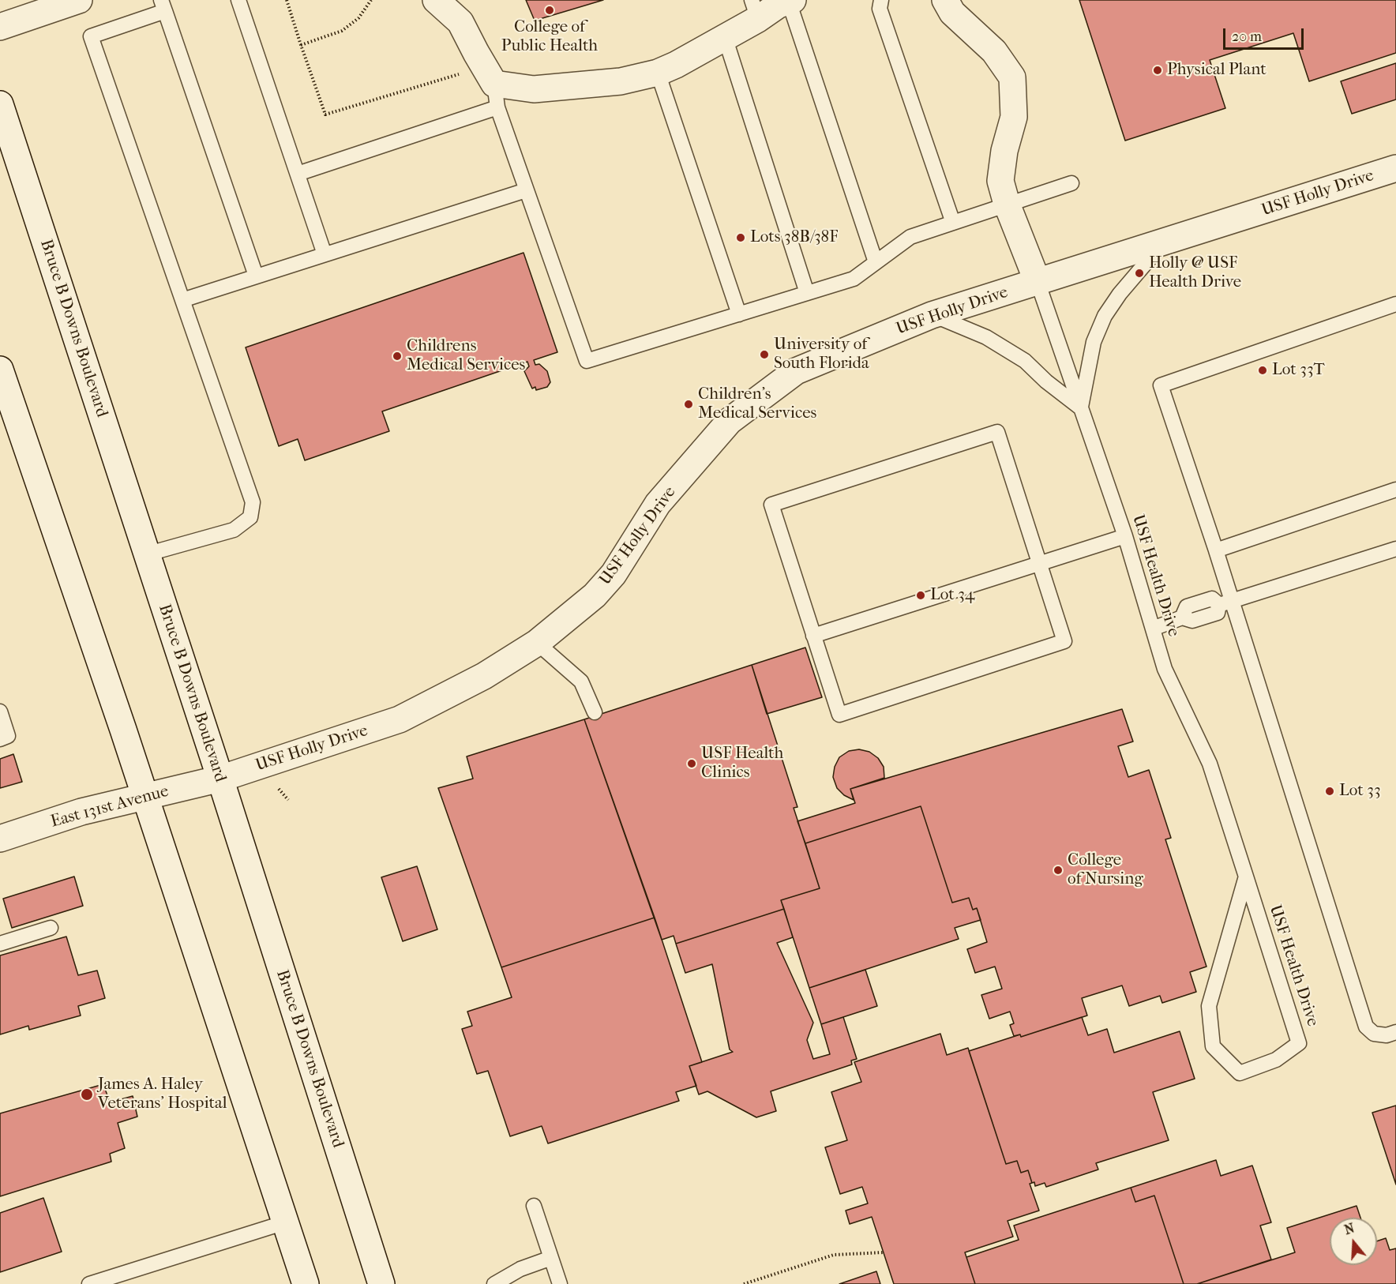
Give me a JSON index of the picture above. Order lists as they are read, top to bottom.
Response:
{
  "streets": {
    "street": ["USF Holly Drive", "Bruce B Downs Boulevard", "East 131st Avenue"],
    "lane": ["USF Health Drive"]
  },
  "crossings": [
    ["USF Holly Drive", "Bruce B Downs Boulevard"],
    ["USF Holly Drive", "USF Health Drive"],
    ["USF Holly Drive", "East 131st Avenue"],
    ["Bruce B Downs Boulevard", "East 131st Avenue"]
  ],
  "places": [
    "College of Public Health",
    "Physical Plant",
    "Lots 38B/38F",
    "Holly @ USF Health Drive",
    "University of South Florida",
    "Childrens Medical Services",
    "Lot 33T",
    "Children's Medical Services",
    "Lot 34",
    "USF Health Clinics",
    "Lot 33",
    "College of Nursing",
    "James A. Haley Veterans' Hospital"
  ],
  "scale_bar": "20 m",
  "north": "top"
}
